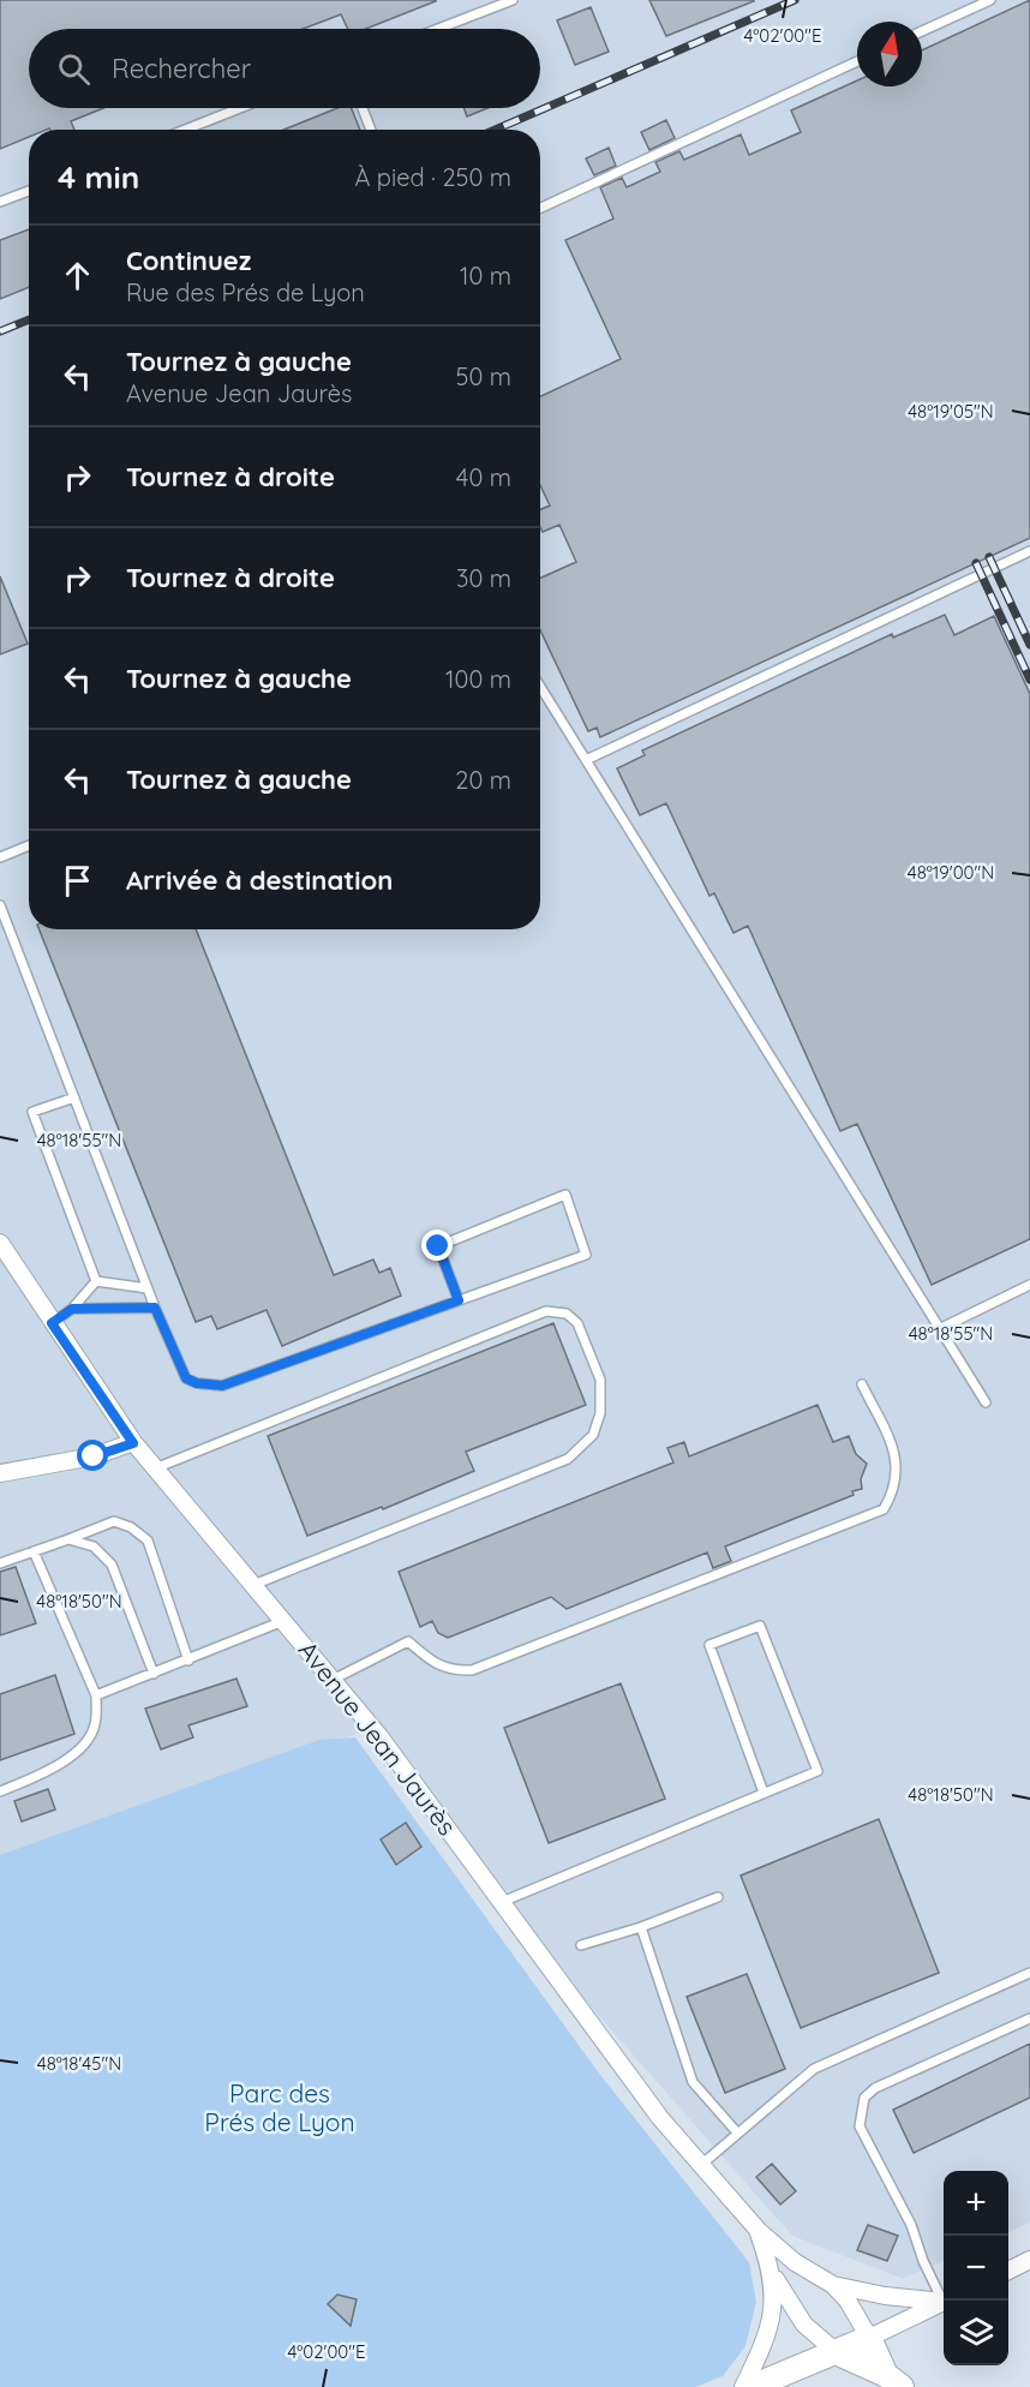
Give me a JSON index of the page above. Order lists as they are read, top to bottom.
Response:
{
  "streets": {
    "street": ["Avenue Jean Jaurès"]
  },
  "parks": ["Parc des Prés de Lyon"],
  "north": "top",
  "page": {
    "search": "Rechercher",
    "heading": ["4 min", "À pied · 250 m"],
    "list": [
      ["Continuez", "Rue des Prés de Lyon", "10 m"],
      ["Tournez à gauche", "Avenue Jean Jaurès", "50 m"],
      ["Tournez à droite", "40 m"],
      ["Tournez à droite", "30 m"],
      ["Tournez à gauche", "100 m"],
      ["Tournez à gauche", "20 m"],
      "Arrivée à destination"
    ],
    "map_buttons": ["+", "−"]
  },
  "coordinates": [
    "4°02'00\"E",
    "48°19'05\"N",
    "48°19'00\"N",
    "48°18'55\"N",
    "48°18'50\"N",
    "48°18'45\"N"
  ]
}
